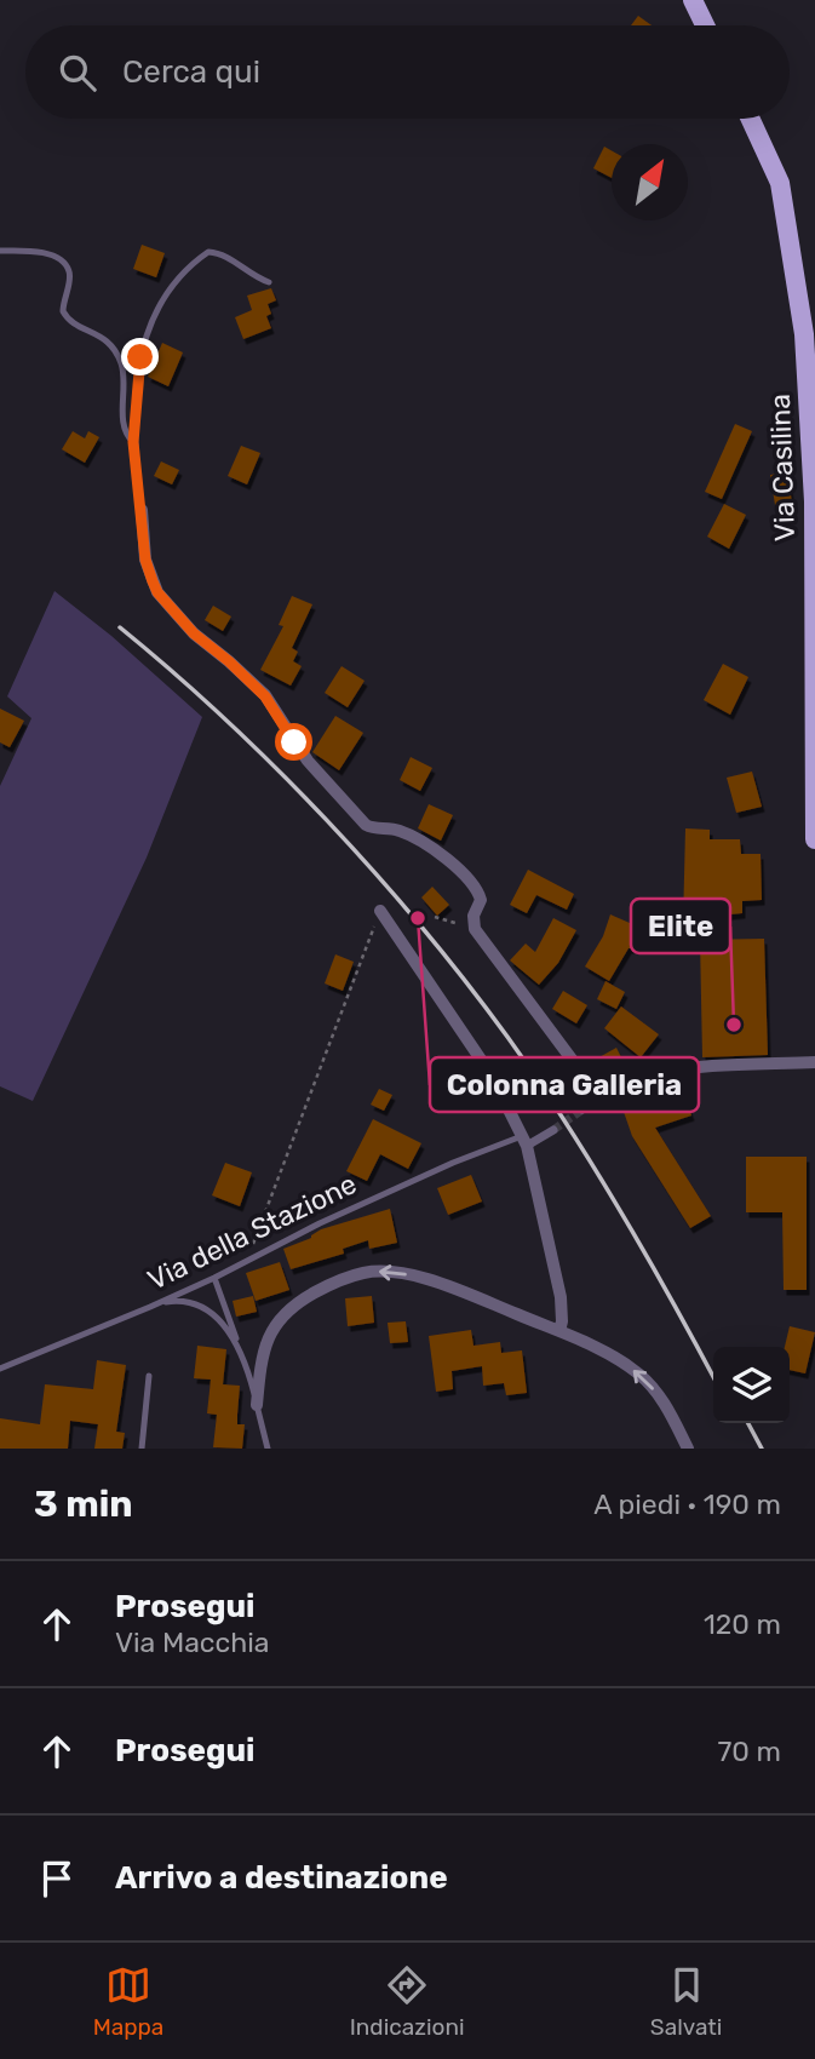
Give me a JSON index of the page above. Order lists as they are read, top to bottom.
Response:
{
  "streets": {
    "main road": ["Via Casilina"],
    "lane": ["Via della Stazione"]
  },
  "places": ["Colonna Galleria", "Elite"],
  "north": "top right",
  "page": {
    "search": "Cerca qui",
    "heading": ["3 min", "A piedi · 190 m"],
    "list": [
      ["Prosegui", "Via Macchia", "120 m"],
      ["Prosegui", "70 m"],
      "Arrivo a destinazione"
    ],
    "nav": ["Mappa", "Indicazioni", "Salvati"]
  }
}
